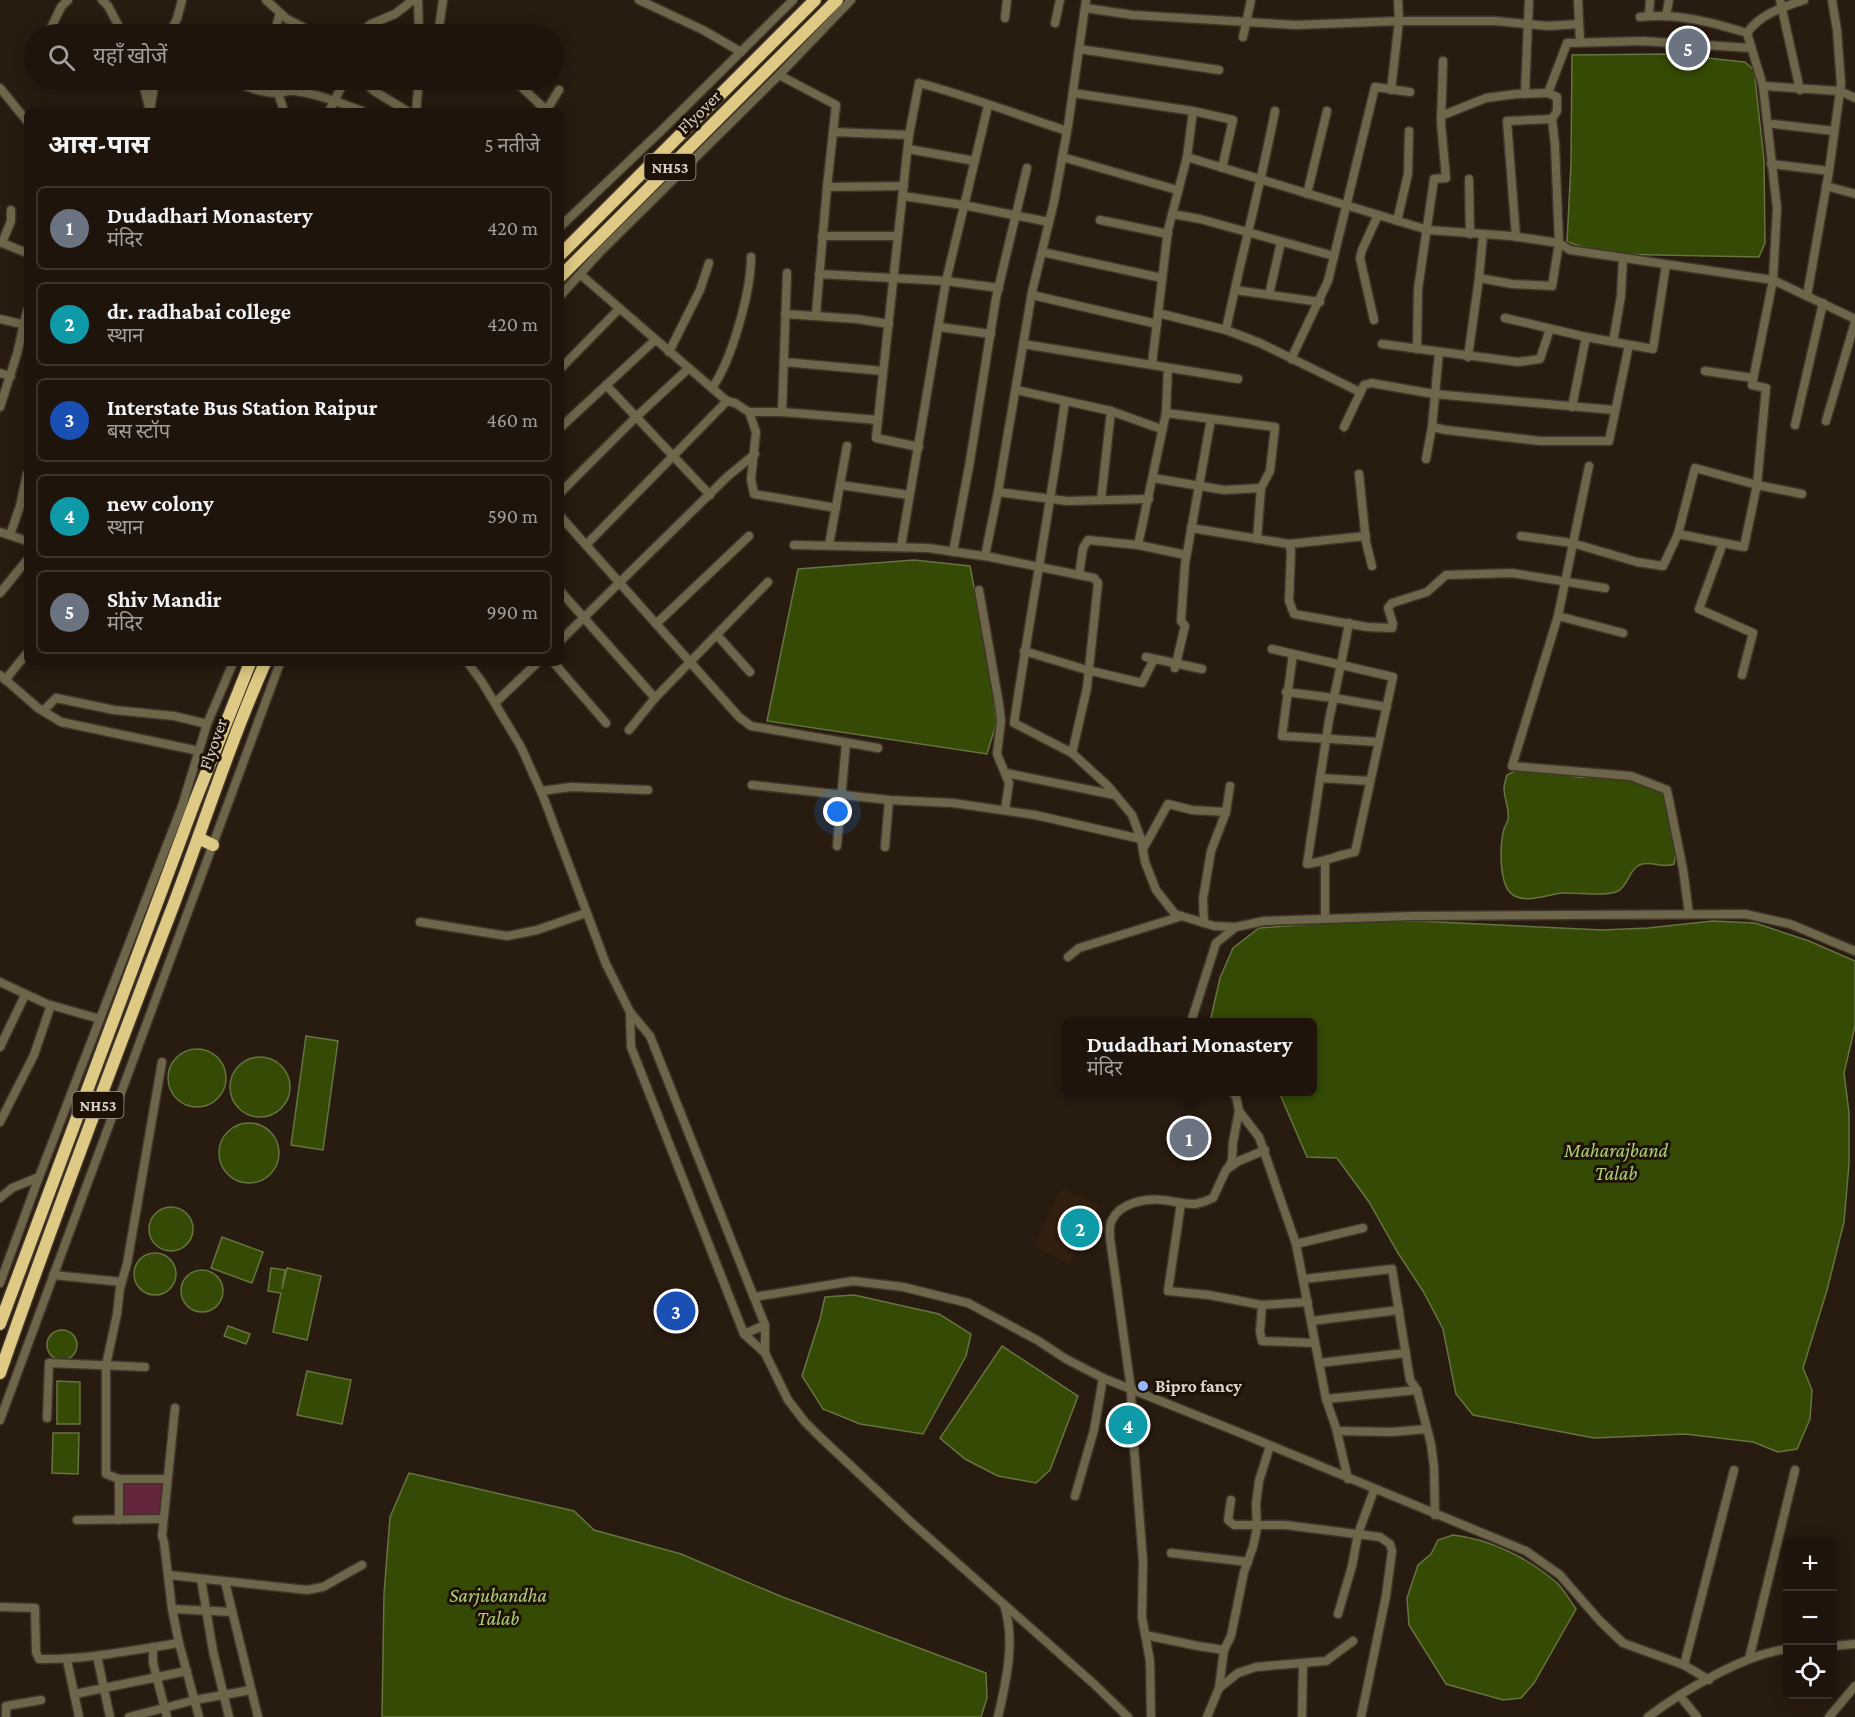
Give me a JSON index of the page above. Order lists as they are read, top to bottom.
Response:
{
  "streets": {
    "highway": ["Flyover", "NH53"]
  },
  "crossings": [
    ["Flyover", "NH53"]
  ],
  "water": ["Maharajband Talab", "Sarjubandha Talab"],
  "places": ["Bipro fancy"],
  "page": {
    "search": "यहाँ खोजें",
    "pins": [
      "5",
      "1",
      "2",
      "3",
      "4"
    ],
    "heading": ["आस-पास", "5 नतीजे"],
    "list": [
      {
        "mark": "1",
        "name": "Dudadhari Monastery",
        "note": "मंदिर",
        "value": "420 m"
      },
      {
        "mark": "2",
        "name": "dr. radhabai college",
        "note": "स्थान",
        "value": "420 m"
      },
      {
        "mark": "3",
        "name": "Interstate Bus Station Raipur",
        "note": "बस स्टॉप",
        "value": "460 m"
      },
      {
        "mark": "4",
        "name": "new colony",
        "note": "स्थान",
        "value": "590 m"
      },
      {
        "mark": "5",
        "name": "Shiv Mandir",
        "note": "मंदिर",
        "value": "990 m"
      }
    ],
    "popup": ["Dudadhari Monastery", "मंदिर"],
    "map_buttons": ["+", "−"]
  }
}
